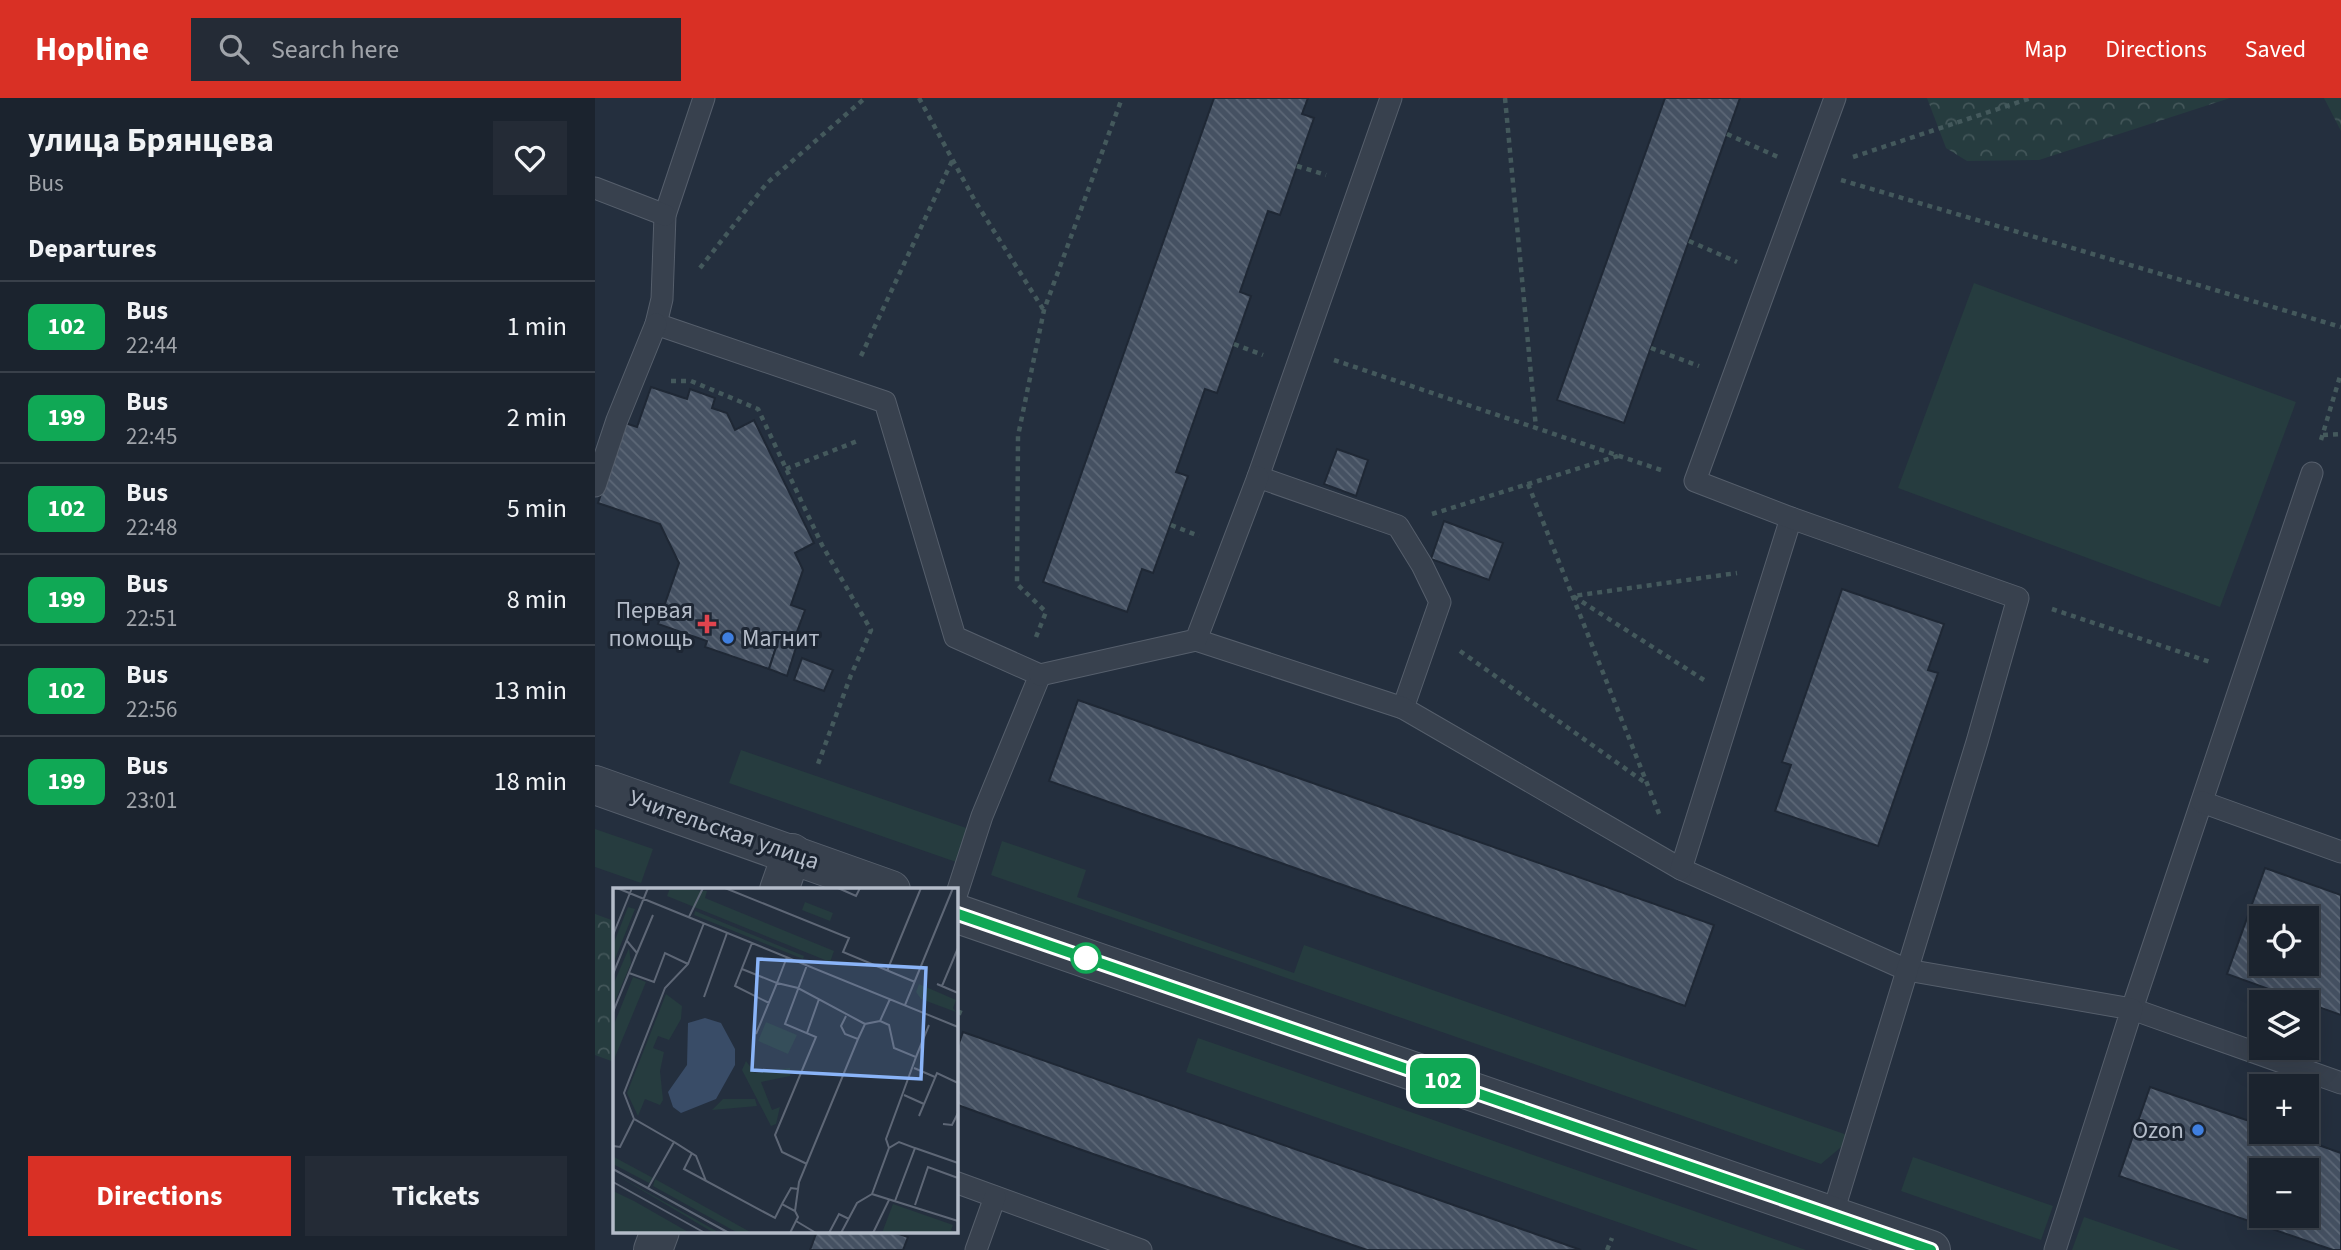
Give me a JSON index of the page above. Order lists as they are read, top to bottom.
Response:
{
  "streets": {
    "street": ["Учительская улица"]
  },
  "places": {
    "health": ["Первая помощь"],
    "other": ["Магнит", "Ozon"]
  },
  "lines": ["bus line 102"],
  "page": {
    "header": "Hopline",
    "search": "Search here",
    "nav": ["Map", "Directions", "Saved"],
    "heading": [
      ["улица Брянцева", "Bus"],
      "Departures"
    ],
    "on_map": "102",
    "list": [
      {
        "mark": "102",
        "name": "Bus",
        "note": "22:44",
        "value": "1 min"
      },
      {
        "mark": "199",
        "name": "Bus",
        "note": "22:45",
        "value": "2 min"
      },
      {
        "mark": "102",
        "name": "Bus",
        "note": "22:48",
        "value": "5 min"
      },
      {
        "mark": "199",
        "name": "Bus",
        "note": "22:51",
        "value": "8 min"
      },
      {
        "mark": "102",
        "name": "Bus",
        "note": "22:56",
        "value": "13 min"
      },
      {
        "mark": "199",
        "name": "Bus",
        "note": "23:01",
        "value": "18 min"
      }
    ],
    "map_buttons": ["+", "−"],
    "buttons": ["Directions", "Tickets"]
  }
}
